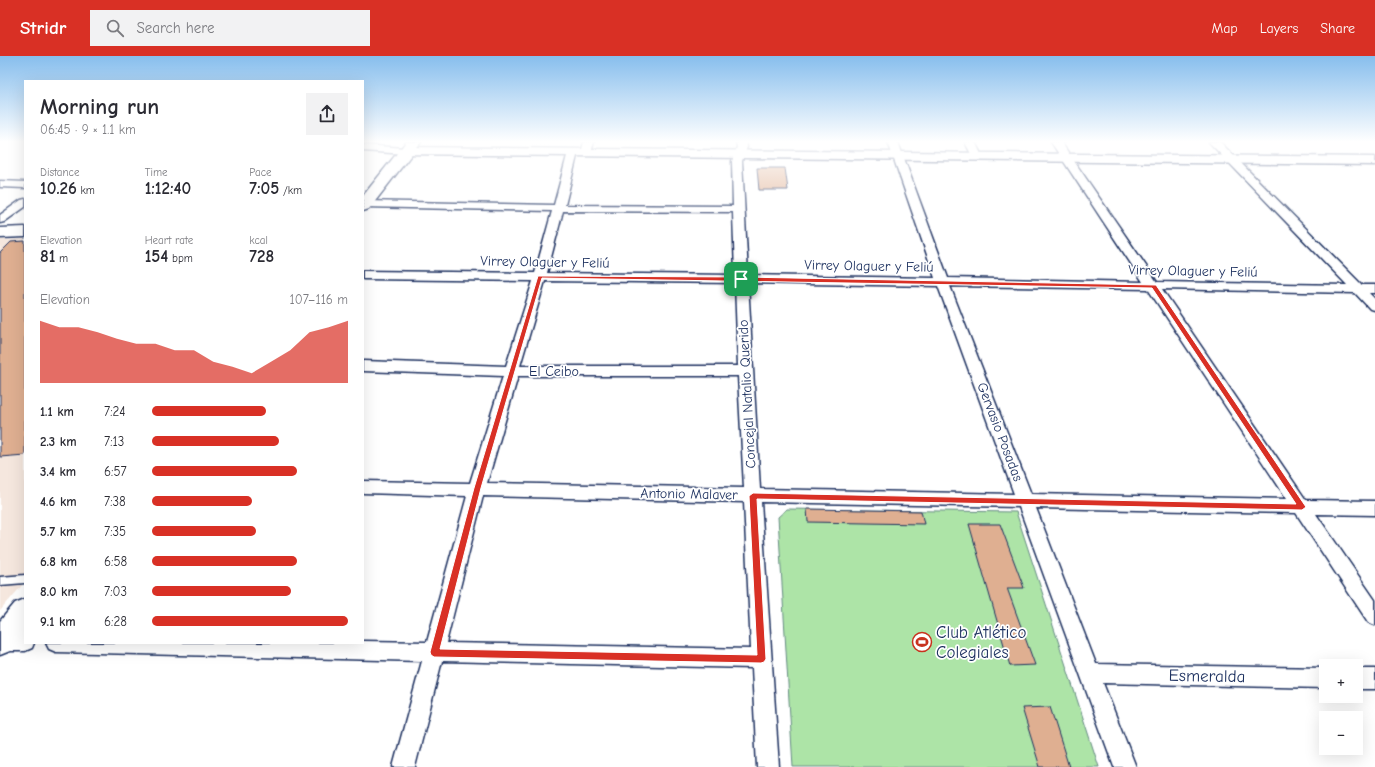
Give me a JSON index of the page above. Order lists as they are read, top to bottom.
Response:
{
  "streets": {
    "street": [
      "Virrey Olaguer y Feliú",
      "El Ceibo",
      "Concejal Natalio Querido",
      "Gervasio Posadas",
      "Antonio Malaver",
      "Esmeralda"
    ]
  },
  "crossings": [
    ["Virrey Olaguer y Feliú", "Concejal Natalio Querido"],
    ["Virrey Olaguer y Feliú", "Gervasio Posadas"],
    ["El Ceibo", "Concejal Natalio Querido"],
    ["Concejal Natalio Querido", "Antonio Malaver"],
    ["Gervasio Posadas", "Antonio Malaver"],
    ["Gervasio Posadas", "Esmeralda"]
  ],
  "places": {
    "sports": ["Club Atlético Colegiales"]
  },
  "page": {
    "header": "Stridr",
    "search": "Search here",
    "nav": ["Map", "Layers", "Share"],
    "heading": ["Morning run", "06:45 · 9 × 1.1 km"],
    "stats": [
      ["Distance", "10.26 km"],
      ["Time", "1:12:40"],
      ["Pace", "7:05 /km"],
      ["Elevation", "81 m"],
      ["Heart rate", "154 bpm"],
      ["kcal", "728"]
    ],
    "chart": ["Elevation", "107–116 m"],
    "list": [
      {
        "name": "1.1 km",
        "note": "7:24"
      },
      {
        "name": "2.3 km",
        "note": "7:13"
      },
      {
        "name": "3.4 km",
        "note": "6:57"
      },
      {
        "name": "4.6 km",
        "note": "7:38"
      },
      {
        "name": "5.7 km",
        "note": "7:35"
      },
      {
        "name": "6.8 km",
        "note": "6:58"
      },
      {
        "name": "8.0 km",
        "note": "7:03"
      },
      {
        "name": "9.1 km",
        "note": "6:28"
      }
    ],
    "map_buttons": ["+", "−"]
  }
}
